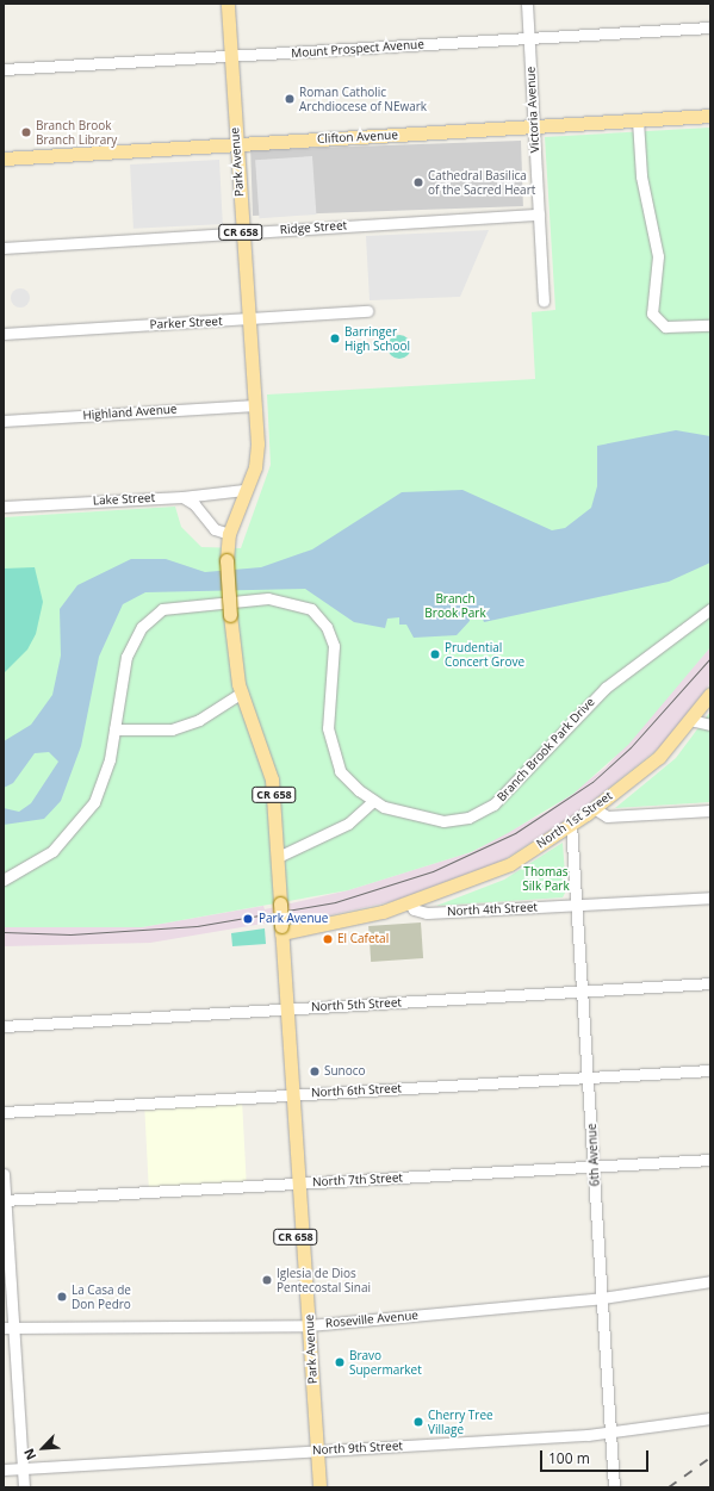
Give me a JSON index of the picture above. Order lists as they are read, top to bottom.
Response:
{
  "streets": {
    "main road": [
      "Clifton Avenue",
      "Park Avenue",
      "CR 658",
      "North 1st Street"
    ],
    "street": [
      "Mount Prospect Avenue",
      "Victoria Avenue",
      "Ridge Street",
      "Parker Street",
      "Highland Avenue",
      "Lake Street",
      "Branch Brook Park Drive",
      "North 4th Street",
      "North 5th Street",
      "North 6th Street",
      "6th Avenue",
      "North 7th Street",
      "Roseville Avenue",
      "North 9th Street"
    ]
  },
  "crossings": [
    ["Mount Prospect Avenue", "Victoria Avenue"],
    ["Mount Prospect Avenue", "Park Avenue"],
    ["Victoria Avenue", "Clifton Avenue"],
    ["Victoria Avenue", "Ridge Street"],
    ["Clifton Avenue", "Park Avenue"],
    ["Park Avenue", "Ridge Street"],
    ["Park Avenue", "Parker Street"],
    ["Park Avenue", "Highland Avenue"],
    ["Park Avenue", "Lake Street"],
    ["Park Avenue", "North 5th Street"],
    ["Park Avenue", "North 6th Street"],
    ["Park Avenue", "North 7th Street"],
    ["Park Avenue", "Roseville Avenue"],
    ["Park Avenue", "North 9th Street"],
    ["North 1st Street", "North 4th Street"],
    ["North 1st Street", "6th Avenue"],
    ["North 4th Street", "6th Avenue"],
    ["North 5th Street", "6th Avenue"],
    ["North 6th Street", "6th Avenue"],
    ["6th Avenue", "North 7th Street"],
    ["6th Avenue", "Roseville Avenue"],
    ["6th Avenue", "North 9th Street"]
  ],
  "parks": ["Branch Brook Park", "Thomas Silk Park"],
  "places": [
    "Roman Catholic Archdiocese of NEwark",
    "Branch Brook Branch Library",
    "Cathedral Basilica of the Sacred Heart",
    "Barringer High School",
    "Prudential Concert Grove",
    "Park Avenue",
    "El Cafetal",
    "Sunoco",
    "Iglesia de Dios Pentecostal Sinai",
    "La Casa de Don Pedro",
    "Bravo Supermarket",
    "Cherry Tree Village"
  ],
  "scale_bar": "100 m",
  "north": "bottom left"
}
